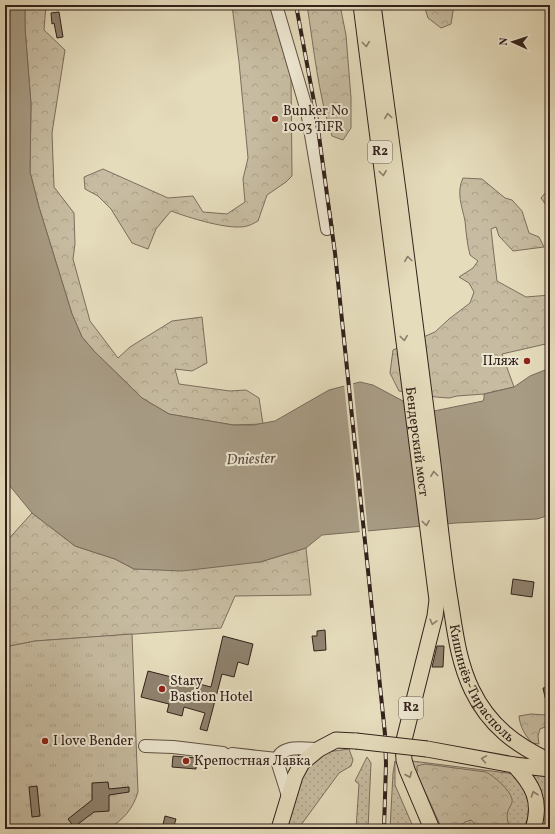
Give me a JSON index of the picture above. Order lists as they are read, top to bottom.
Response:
{
  "streets": {
    "main road": ["R2", "Бендерский мост", "Кишинёв-Тирасполь"]
  },
  "crossings": [
    ["R2", "Бендерский мост"],
    ["R2", "Кишинёв-Тирасполь"],
    ["Бендерский мост", "Кишинёв-Тирасполь"]
  ],
  "water": ["Dniester"],
  "places": [
    "Bunker No 1003 TiFR",
    "Пляж",
    "Stary Bastion Hotel",
    "I love Bender",
    "Крепостная Лавка"
  ],
  "north": "left"
}
